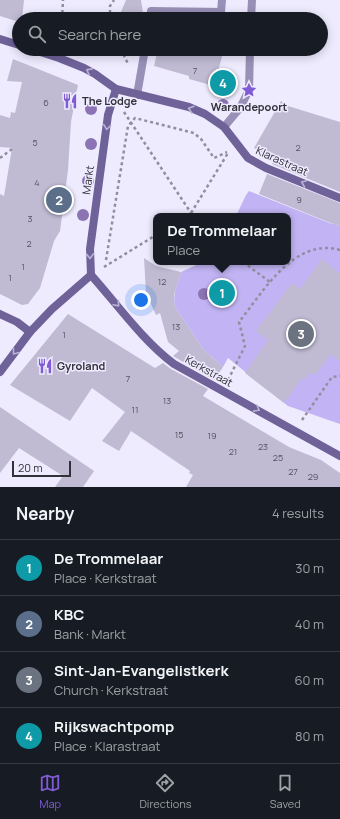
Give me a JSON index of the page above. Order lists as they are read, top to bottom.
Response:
{
  "streets": {
    "street": ["Klarastraat", "Markt", "Kerkstraat"]
  },
  "crossings": [
    ["Klarastraat", "Markt"],
    ["Markt", "Kerkstraat"]
  ],
  "one_way": ["Klarastraat", "Markt", "Kerkstraat"],
  "places": {
    "place": ["Warandepoort"],
    "restaurant": ["The Lodge", "Gyroland"]
  },
  "house_numbers": [
    "7",
    "6",
    "5",
    "2",
    "4",
    "9",
    "3",
    "2",
    "1",
    "1",
    "12",
    "13",
    "1",
    "7",
    "13",
    "11",
    "15",
    "19",
    "23",
    "21",
    "25",
    "27",
    "29"
  ],
  "scale_bar": "20 m",
  "page": {
    "search": "Search here",
    "pins": [
      "4",
      "2",
      "1",
      "3"
    ],
    "popup": ["De Trommelaar", "Place"],
    "scale": "20 m",
    "heading": ["Nearby", "4 results"],
    "list": [
      {
        "mark": "1",
        "name": "De Trommelaar",
        "note": "Place · Kerkstraat",
        "value": "30 m"
      },
      {
        "mark": "2",
        "name": "KBC",
        "note": "Bank · Markt",
        "value": "40 m"
      },
      {
        "mark": "3",
        "name": "Sint-Jan-Evangelistkerk",
        "note": "Church · Kerkstraat",
        "value": "60 m"
      },
      {
        "mark": "4",
        "name": "Rijkswachtpomp",
        "note": "Place · Klarastraat",
        "value": "80 m"
      }
    ],
    "nav": ["Map", "Directions", "Saved"]
  }
}
